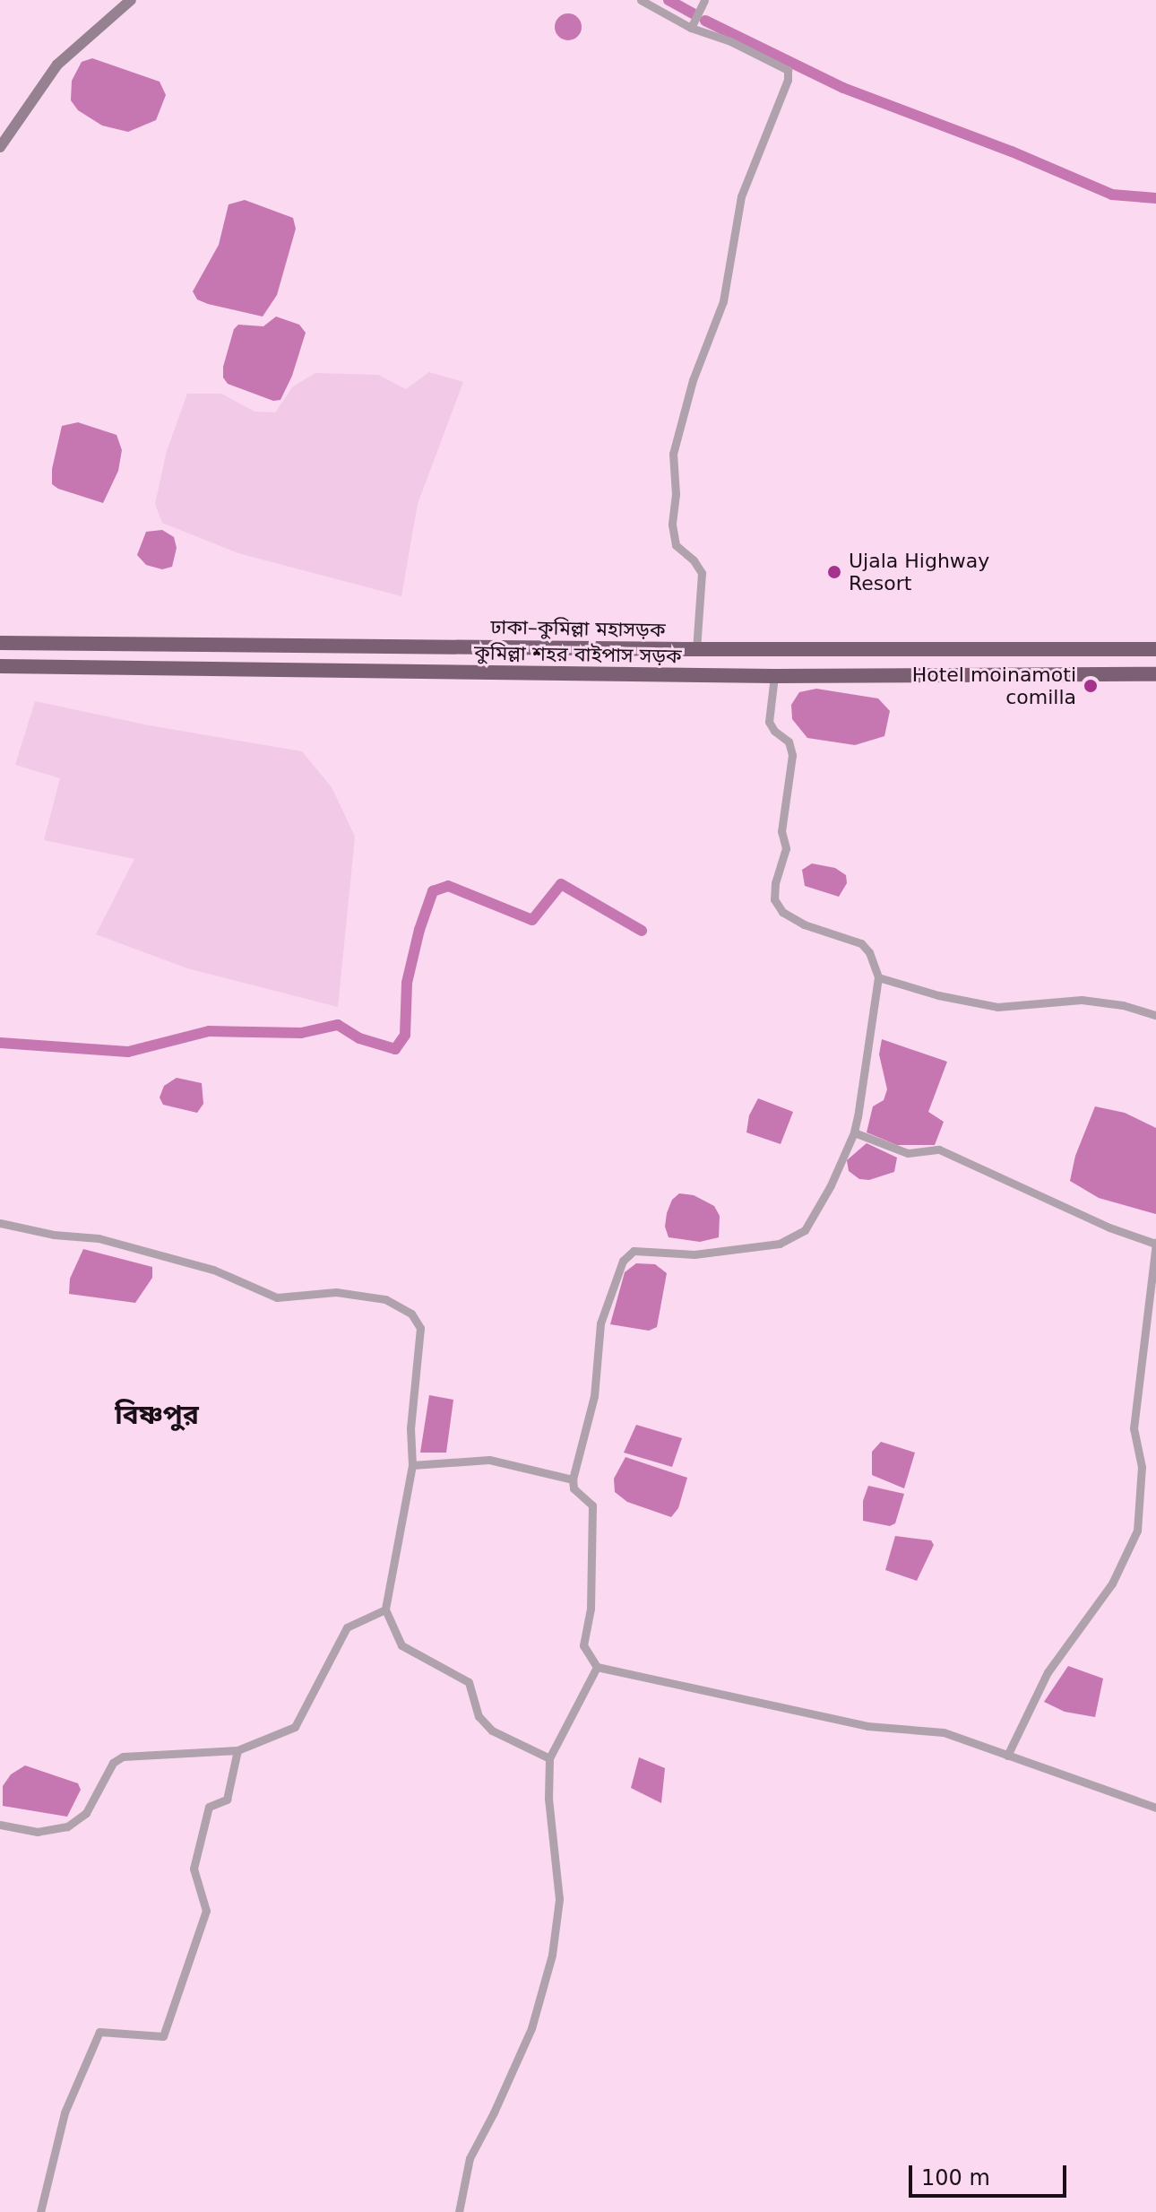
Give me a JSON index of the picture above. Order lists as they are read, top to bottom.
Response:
{
  "streets": {
    "highway": ["ঢাকা–কুমিল্লা মহাসড়ক", "কুমিল্লা শহর বাইপাস সড়ক"]
  },
  "districts": ["বিষ্ণপুর"],
  "places": ["Ujala Highway Resort", "Hotel moinamoti comilla"],
  "scale_bar": "100 m"
}
